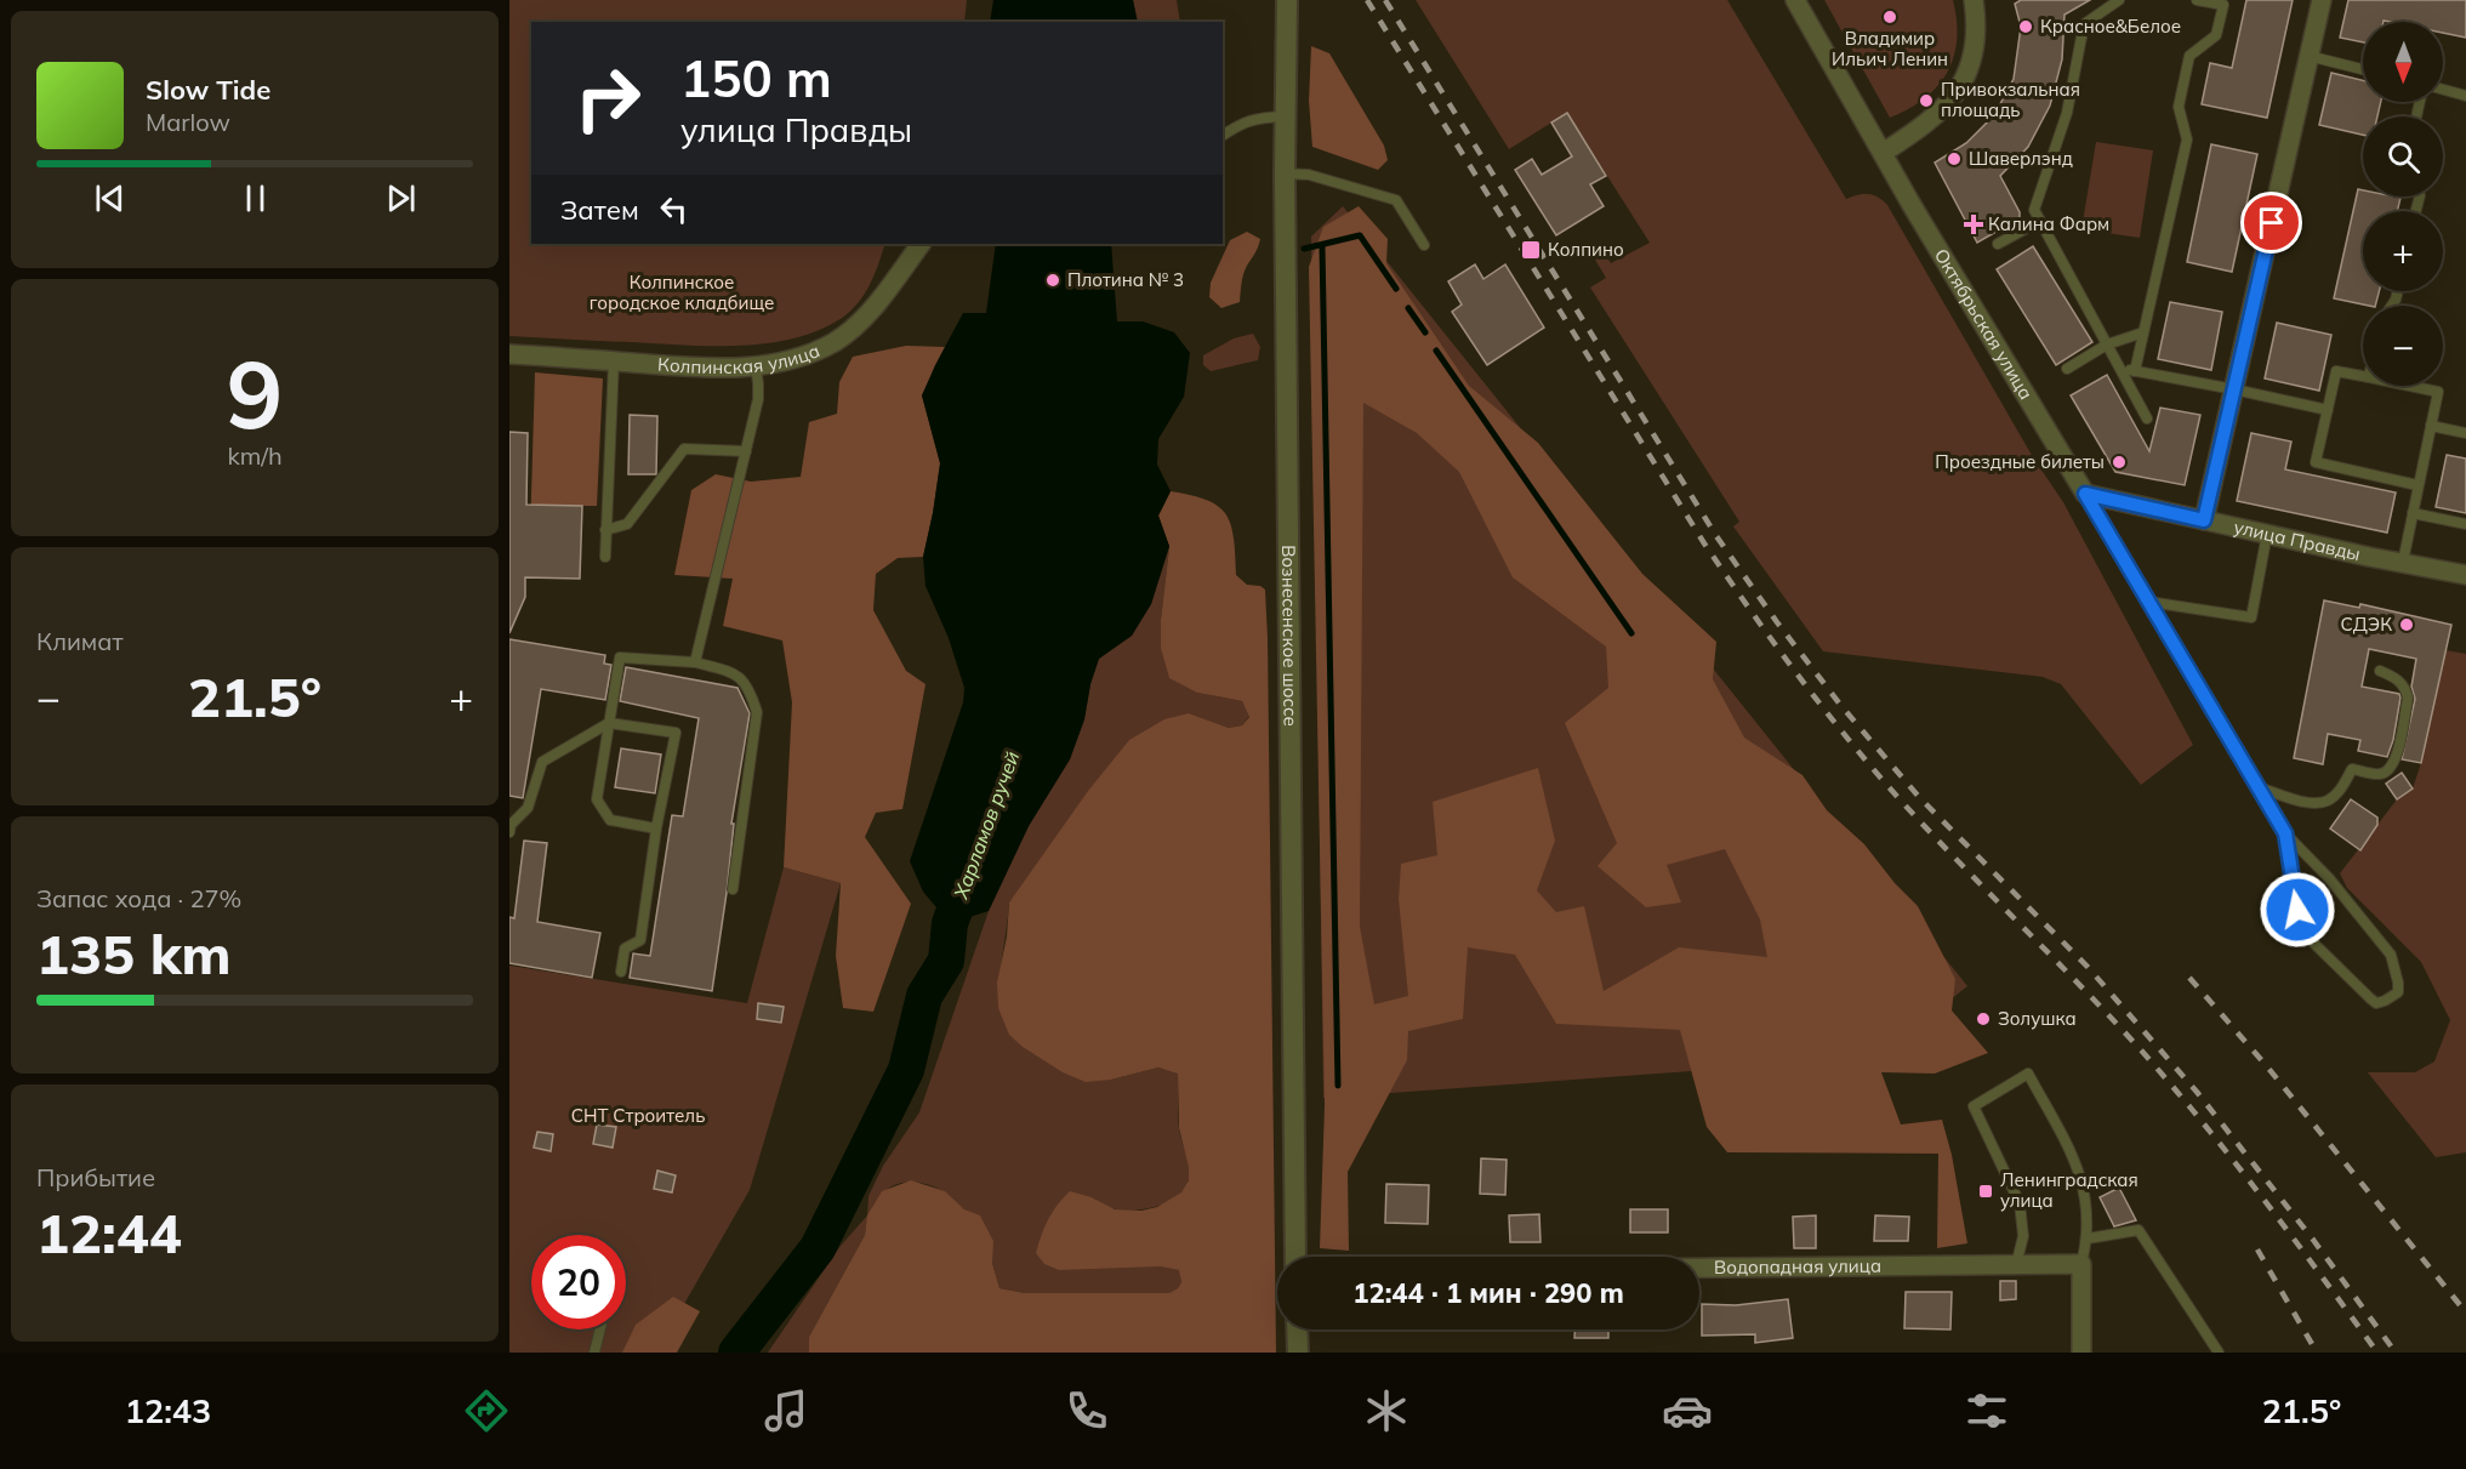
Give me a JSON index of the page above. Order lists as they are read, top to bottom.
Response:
{
  "streets": {
    "street": [
      "Октябрьская улица",
      "Колпинская улица",
      "улица Правды",
      "Вознесенское шоссе",
      "Водопадная улица"
    ]
  },
  "crossings": [
    ["Октябрьская улица", "улица Правды"]
  ],
  "water": ["Харламов ручей"],
  "parks": ["Колпинское городское кладбище", "СНТ Строитель"],
  "places": {
    "other": [
      "Владимир Ильич Ленин",
      "Красное&Белое",
      "Привокзальная площадь",
      "Шаверлэнд",
      "Плотина № 3",
      "Проездные билеты",
      "СДЭК",
      "Золушка"
    ],
    "health": ["Калина Фарм"],
    "transit": ["Колпино", "Ленинградская улица"]
  },
  "north": "bottom",
  "page": {
    "map_buttons": ["+", "−"],
    "turn": ["150 m", "улица Правды"],
    "song": ["Slow Tide", "Marlow"],
    "then": "Затем",
    "tile": [
      ["9", "km/h"],
      "Климат",
      ["Запас хода · 27%", "135 km"],
      ["Прибытие", "12:44"]
    ],
    "heat": ["−", "21.5°", "+"],
    "limit": "20",
    "trip": "12:44 · 1 мин · 290 m",
    "tabs": ["12:43", "21.5°"]
  }
}
